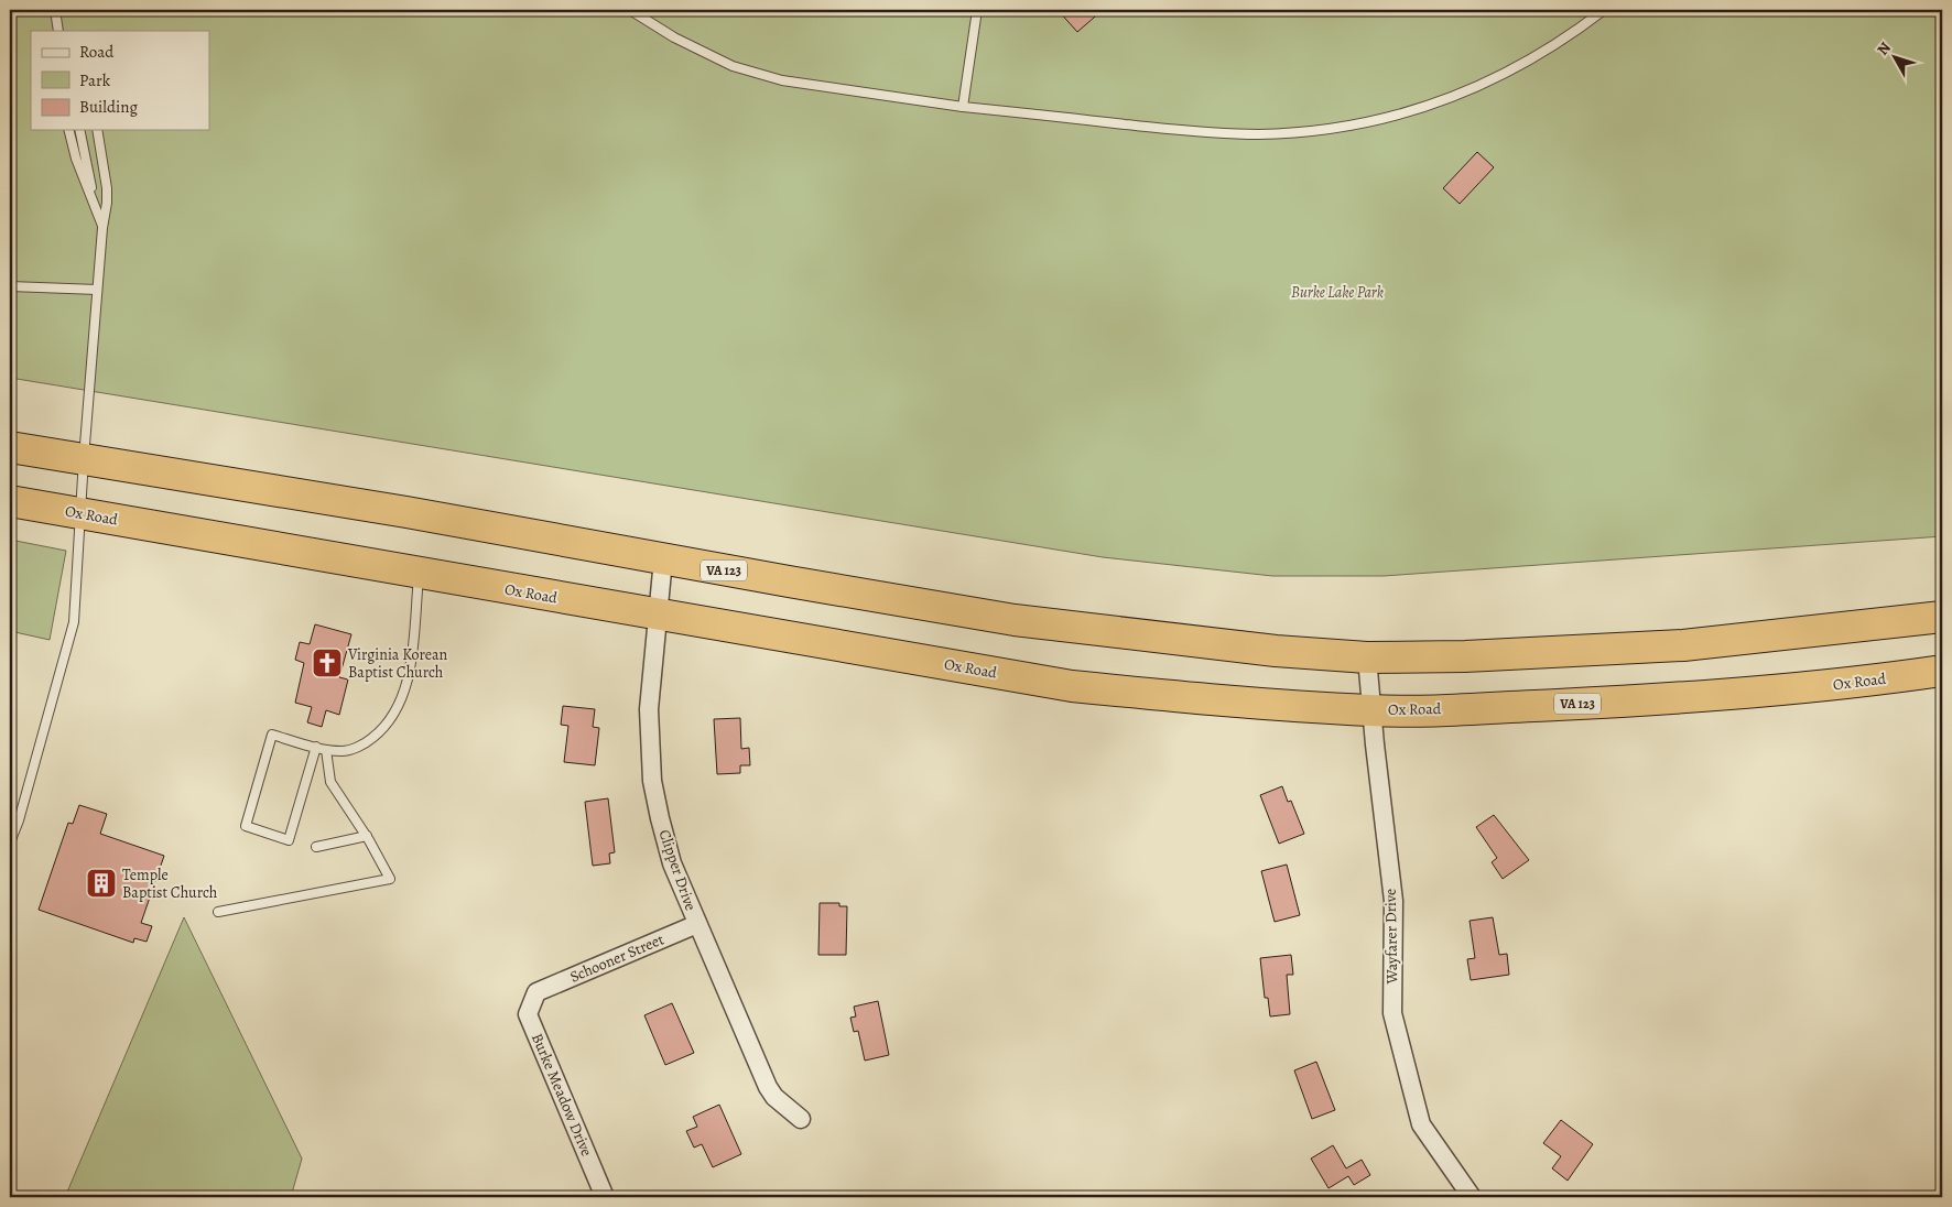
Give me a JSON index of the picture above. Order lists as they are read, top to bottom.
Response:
{
  "streets": {
    "highway": ["Ox Road", "VA 123"],
    "street": [
      "Clipper Drive",
      "Wayfarer Drive",
      "Schooner Street",
      "Burke Meadow Drive"
    ]
  },
  "crossings": [
    ["Ox Road", "Clipper Drive"],
    ["Ox Road", "Wayfarer Drive"],
    ["VA 123", "Clipper Drive"],
    ["VA 123", "Wayfarer Drive"],
    ["Clipper Drive", "Schooner Street"],
    ["Schooner Street", "Burke Meadow Drive"]
  ],
  "parks": ["Burke Lake Park"],
  "places": {
    "church": ["Virginia Korean Baptist Church"],
    "building": ["Temple Baptist Church"]
  },
  "legend": ["Road", "Park", "Building"],
  "north": "top left"
}
